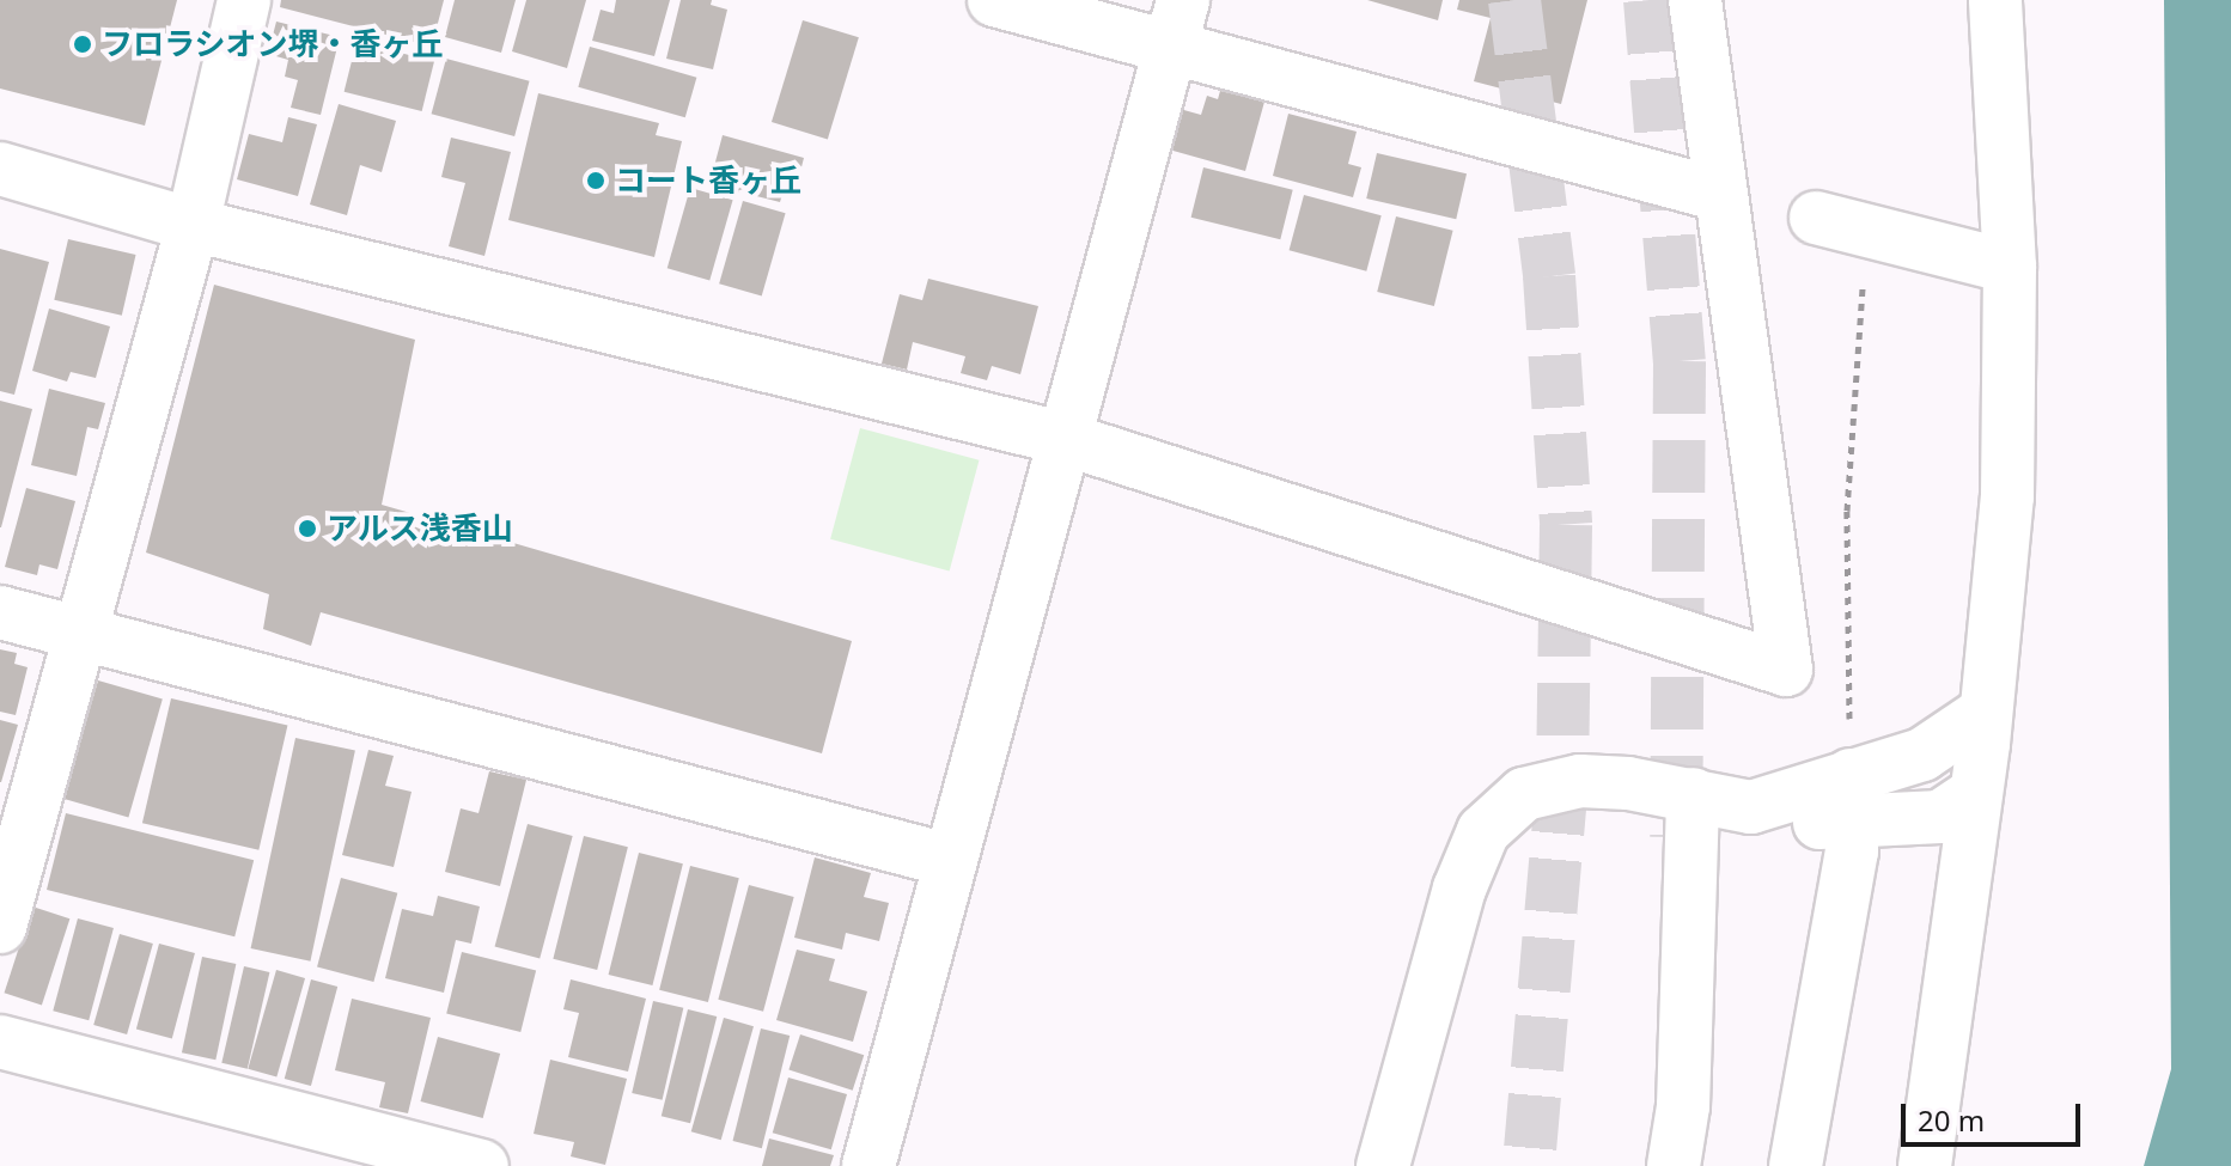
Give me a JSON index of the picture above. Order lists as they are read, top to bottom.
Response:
{
  "places": ["フロラシオン堺・香ヶ丘", "コート香ヶ丘", "アルス浅香山"],
  "scale_bar": "20 m"
}
